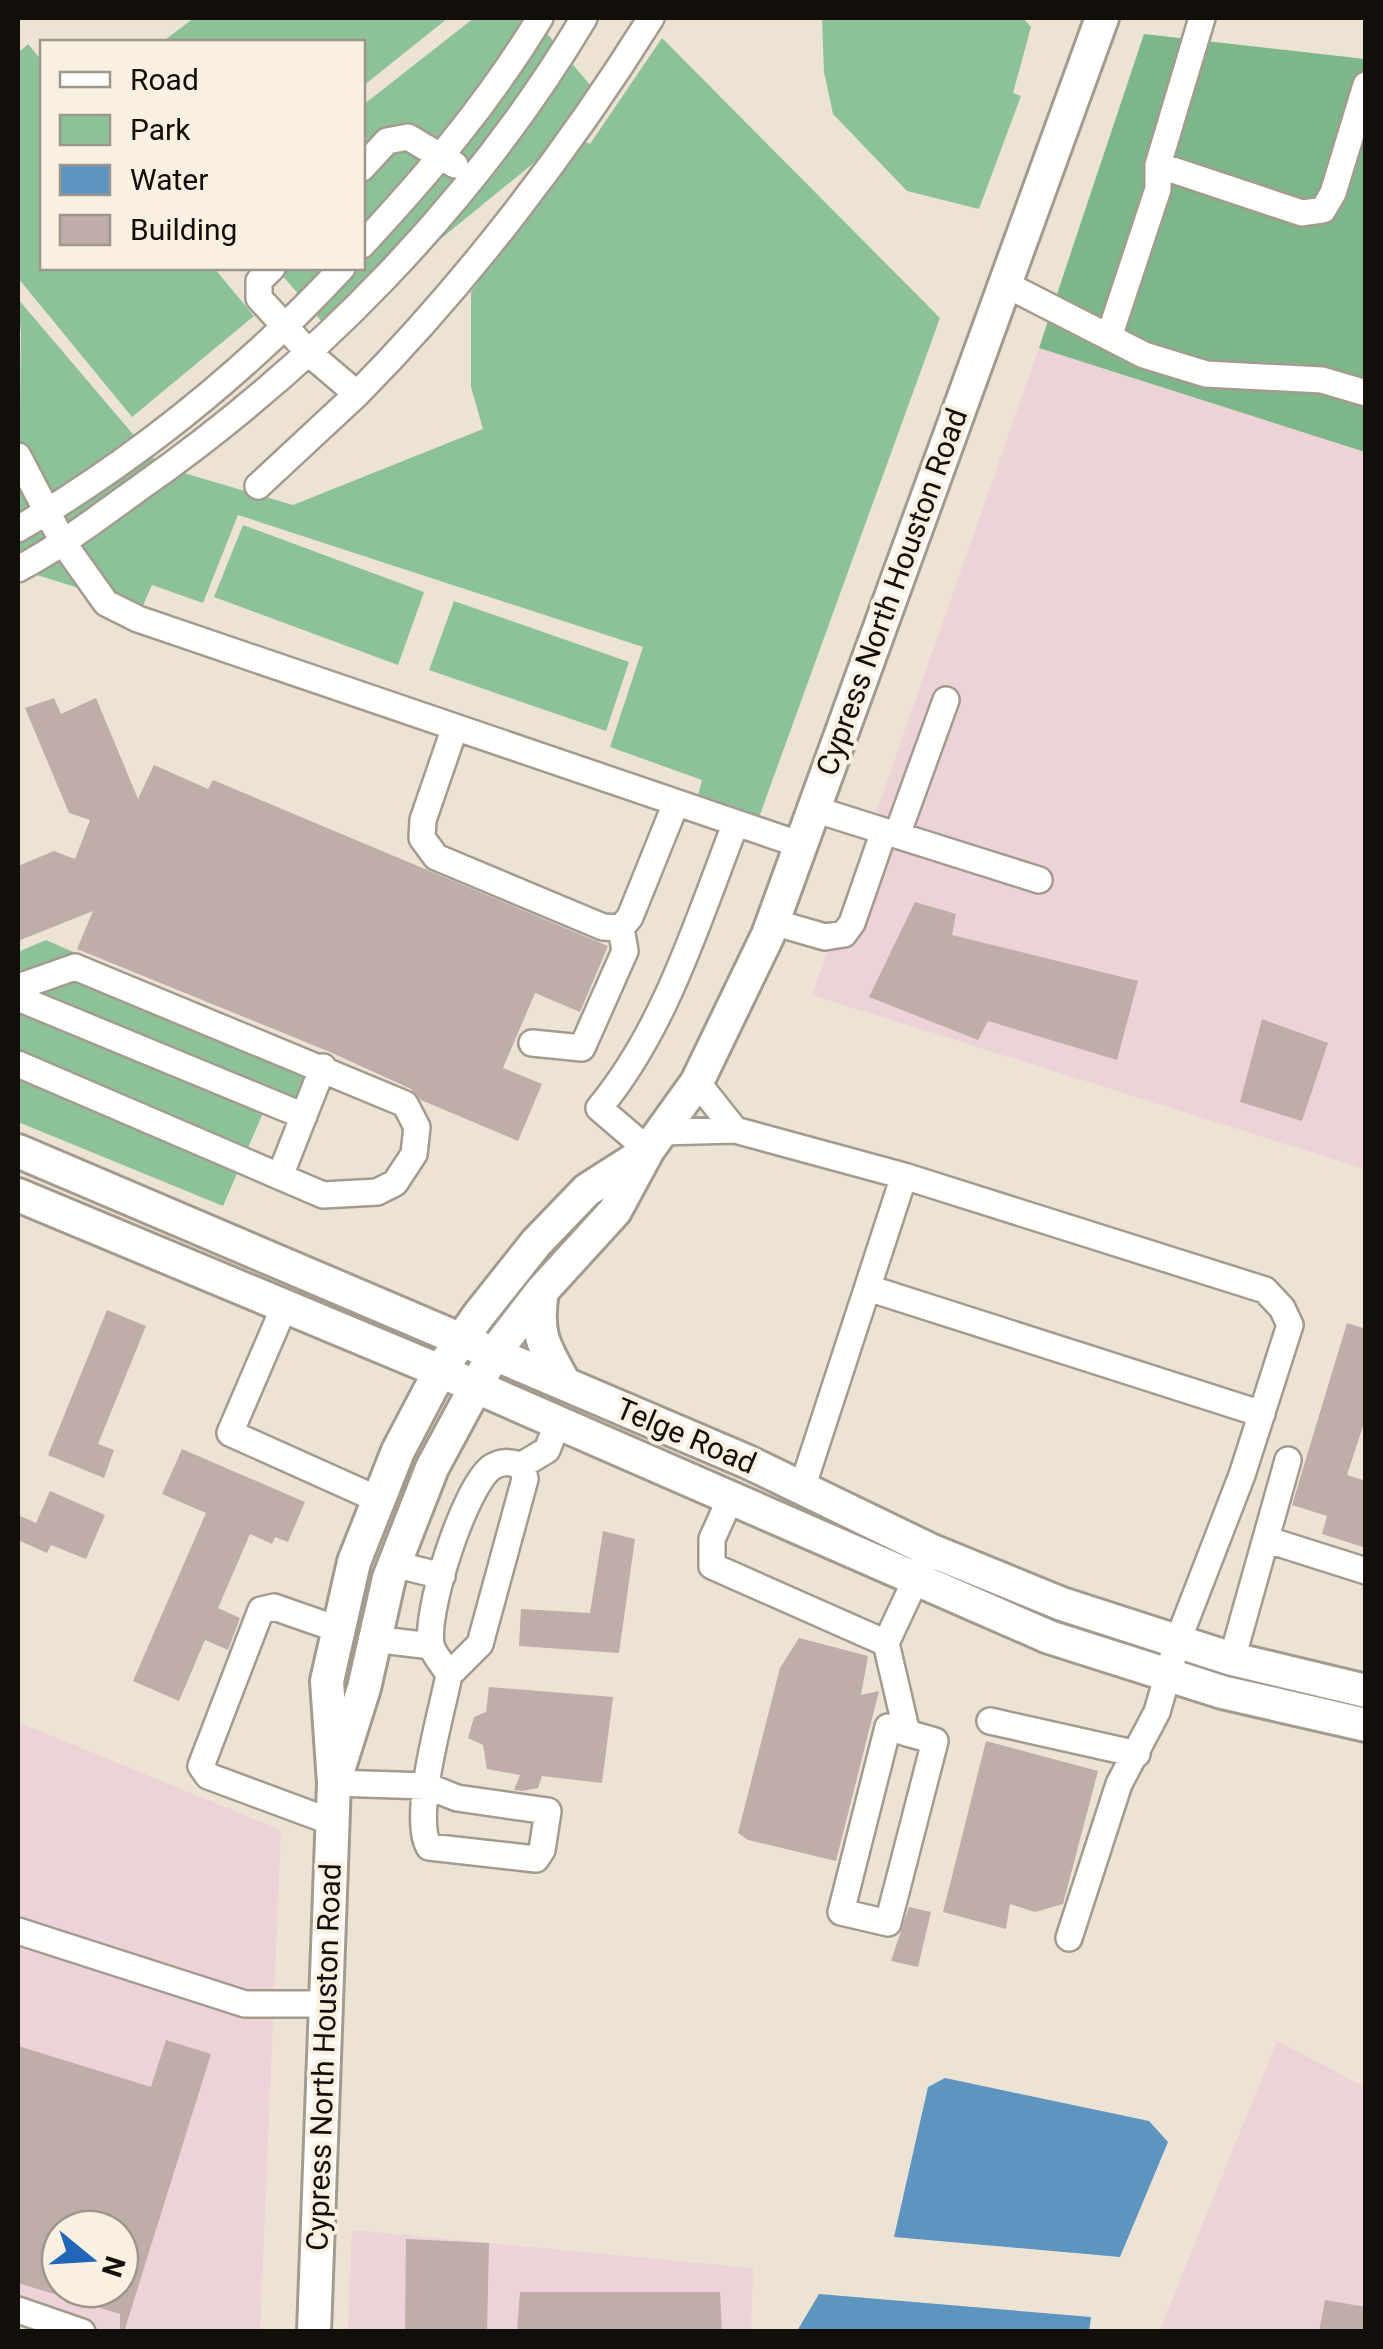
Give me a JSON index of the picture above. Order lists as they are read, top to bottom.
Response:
{
  "streets": {
    "main road": ["Cypress North Houston Road", "Telge Road"]
  },
  "crossings": [
    ["Cypress North Houston Road", "Telge Road"]
  ],
  "legend": [
    "Road",
    "Park",
    "Water",
    "Building"
  ],
  "north": "right"
}
